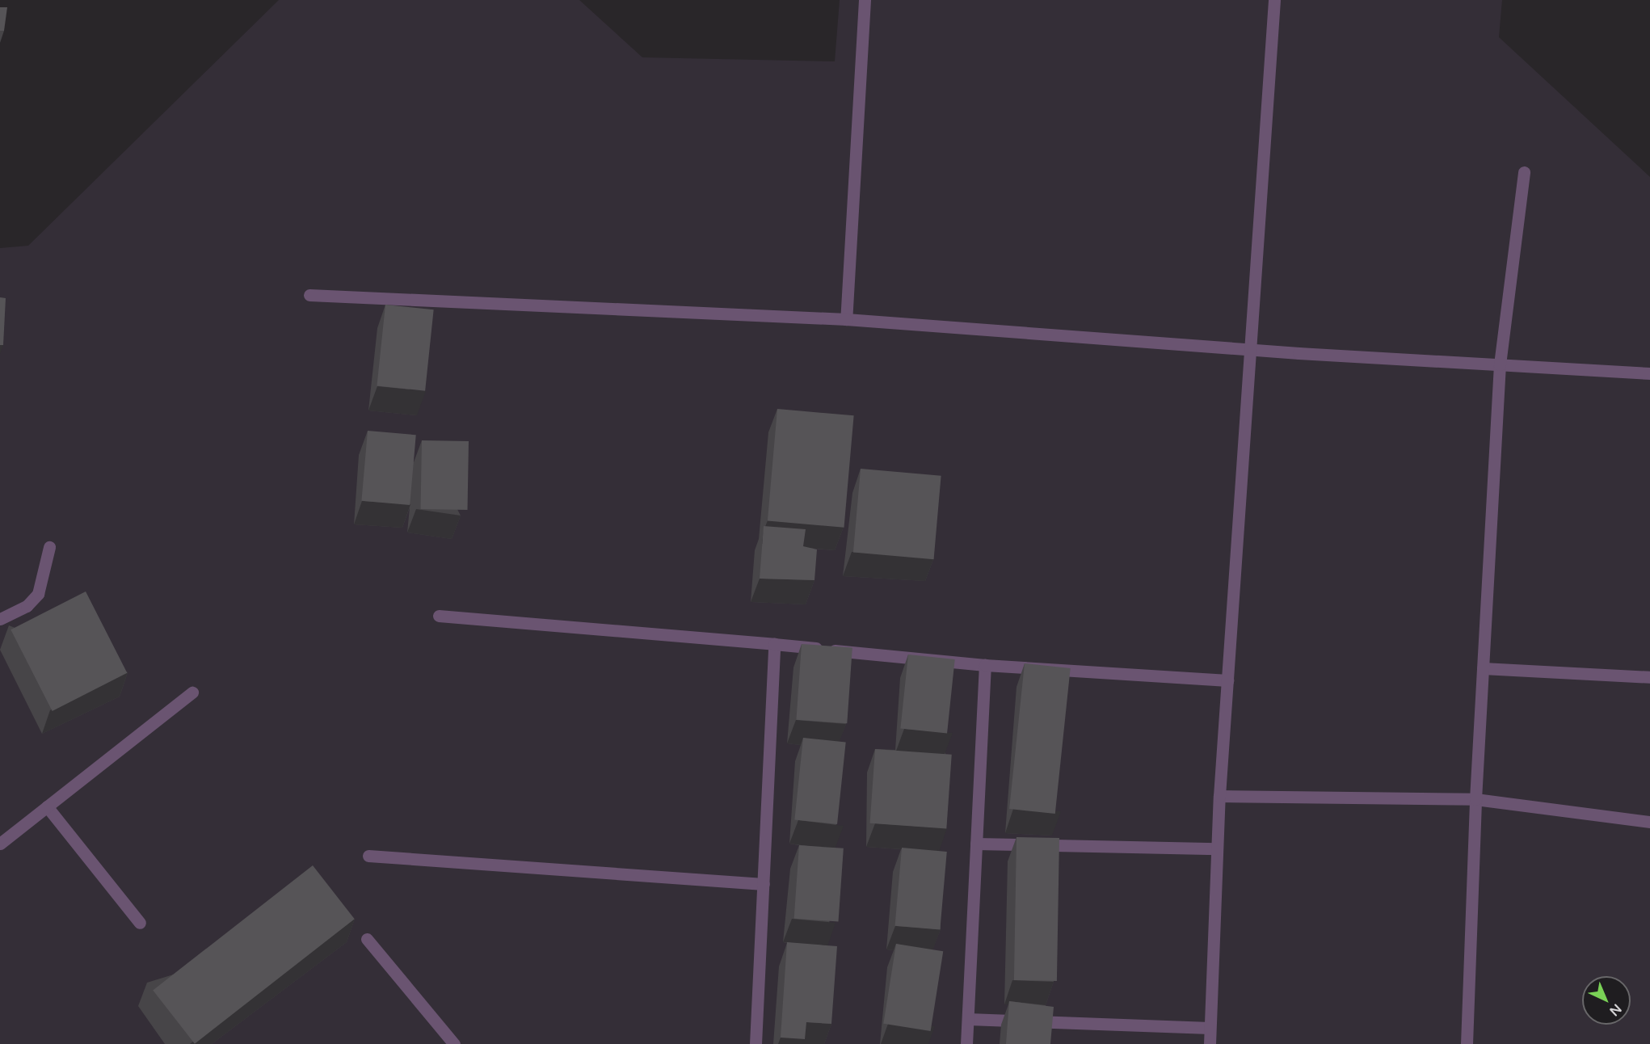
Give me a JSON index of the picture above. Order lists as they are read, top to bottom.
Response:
{
  "north": "bottom right"
}
